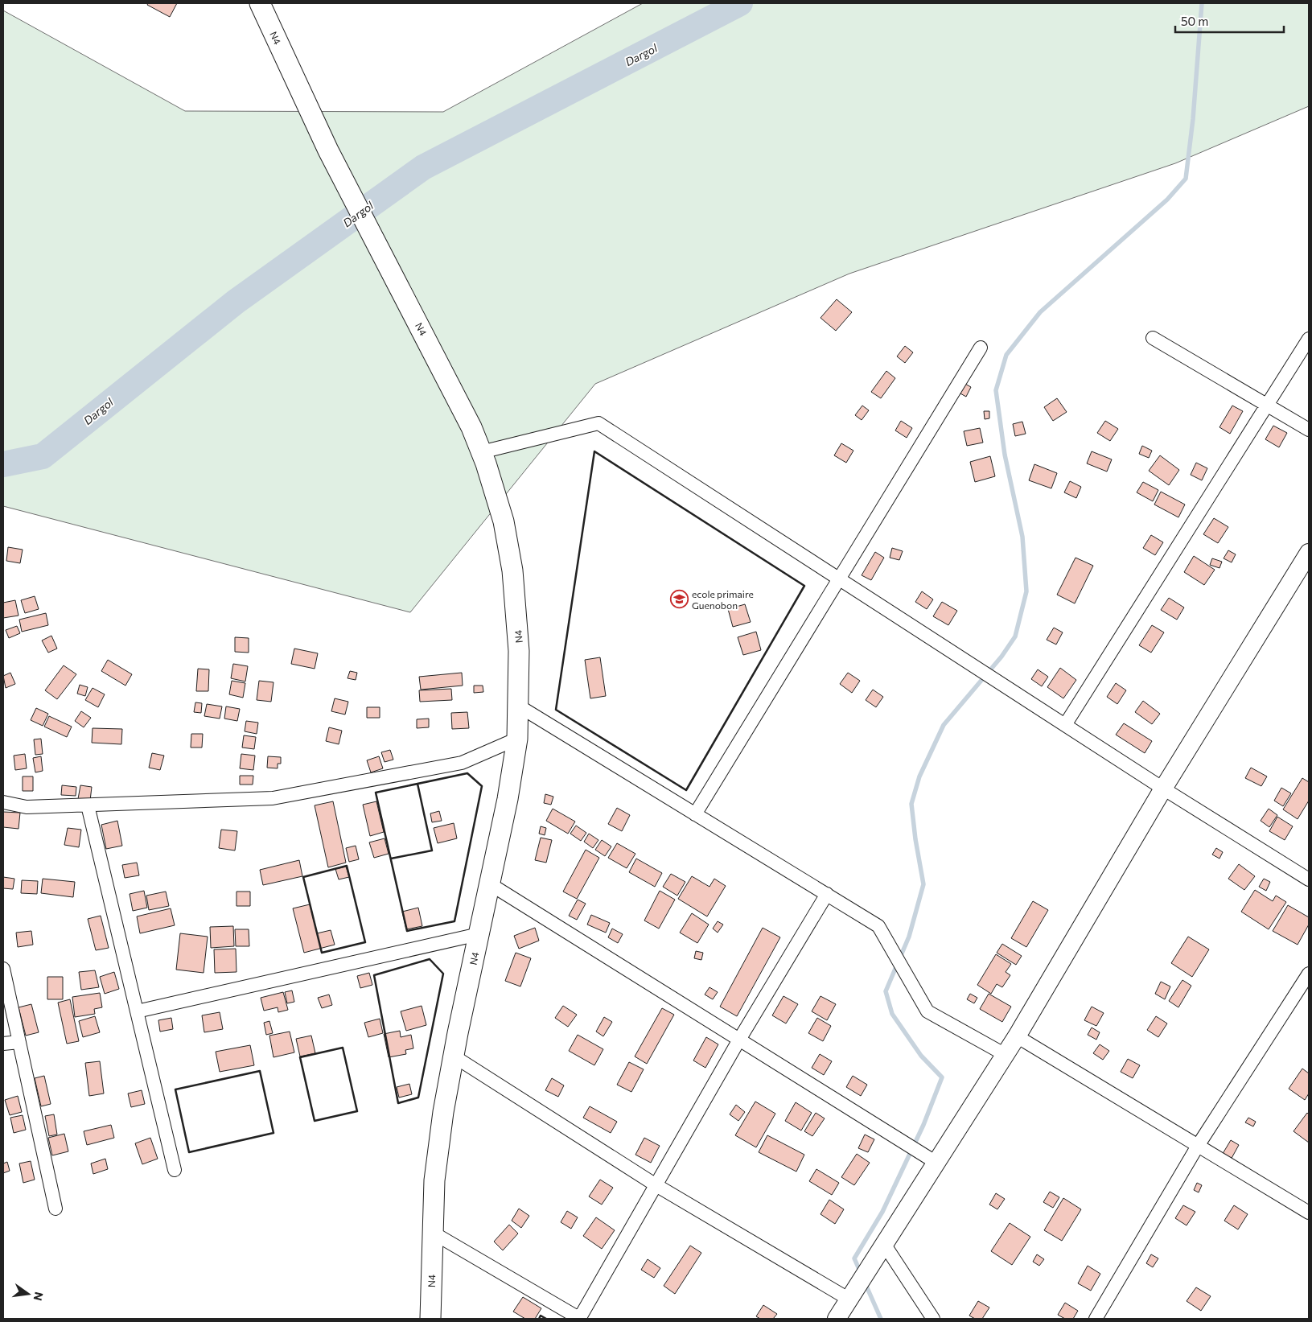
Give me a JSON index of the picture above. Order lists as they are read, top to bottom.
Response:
{
  "streets": {
    "main road": ["N4"]
  },
  "water": ["Dargol"],
  "places": {
    "school or university": ["ecole primaire Guenobon"]
  },
  "scale_bar": "50 m",
  "north": "right"
}
